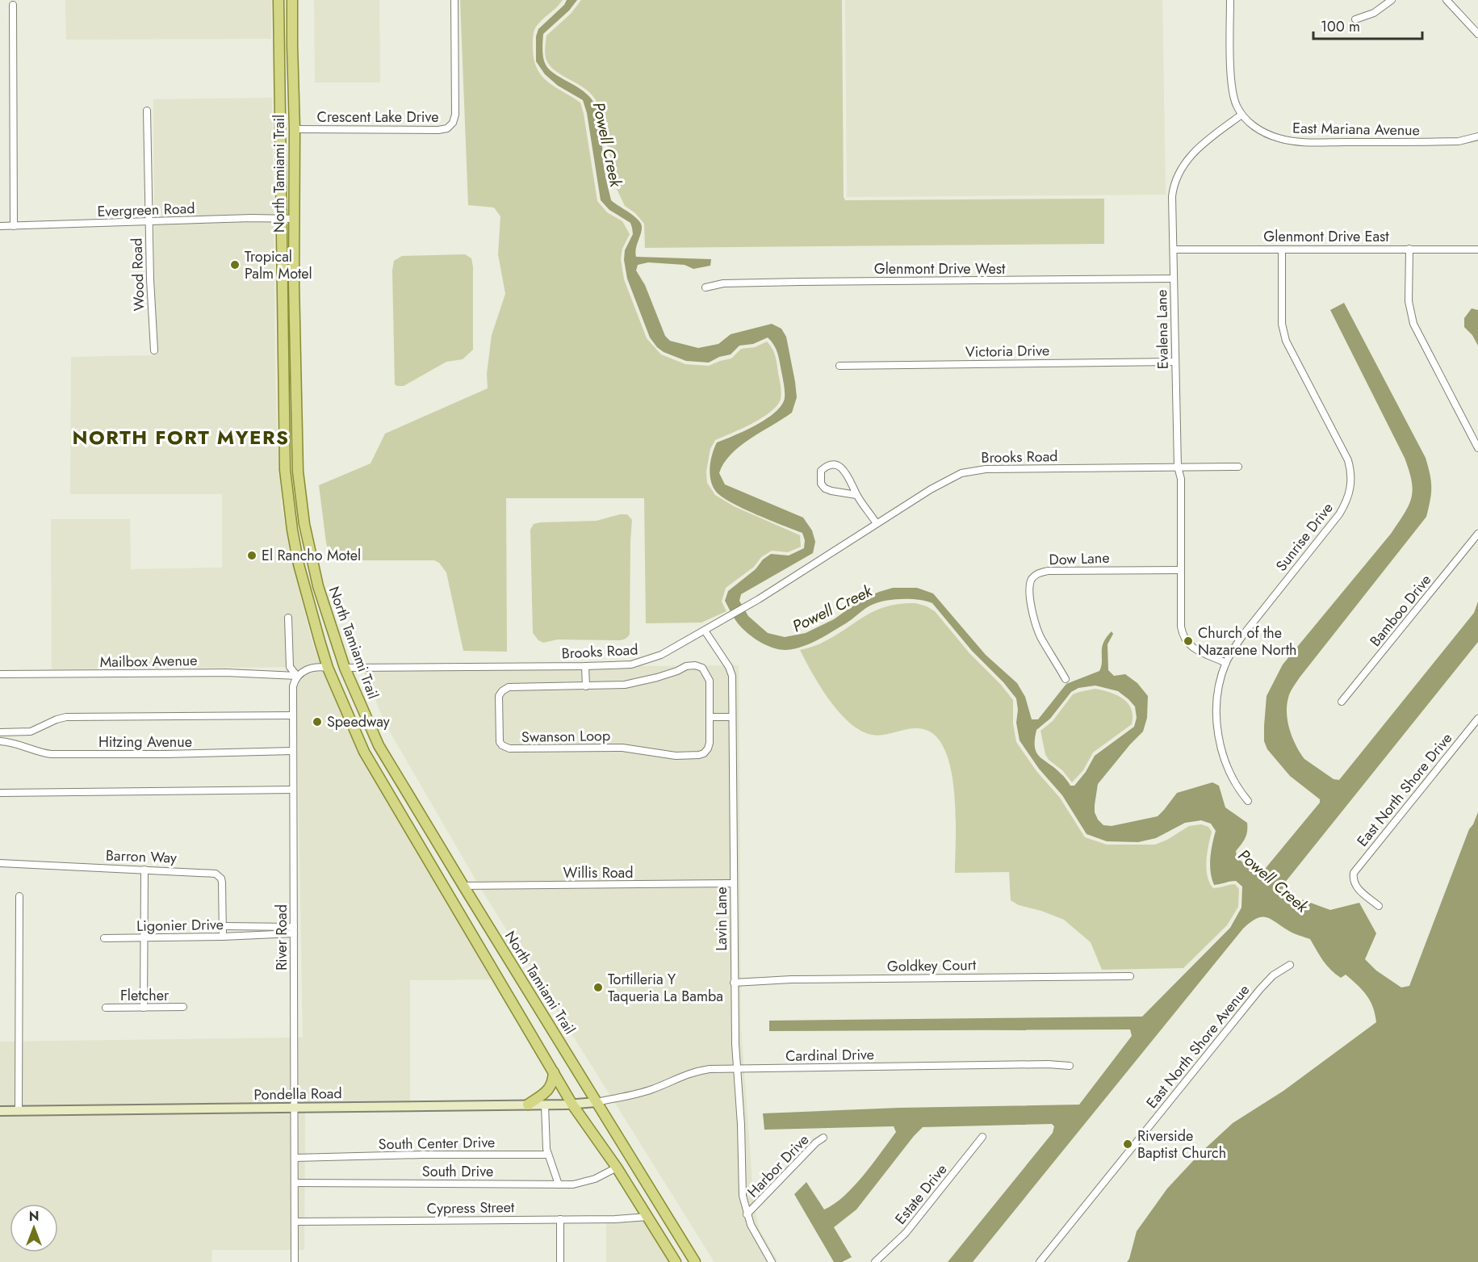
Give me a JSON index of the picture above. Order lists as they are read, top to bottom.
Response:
{
  "streets": {
    "main road": ["North Tamiami Trail", "Pondella Road"],
    "street": [
      "Crescent Lake Drive",
      "East Mariana Avenue",
      "Evergreen Road",
      "Glenmont Drive East",
      "Glenmont Drive West",
      "Wood Road",
      "Evalena Lane",
      "Victoria Drive",
      "Brooks Road",
      "Sunrise Drive",
      "Dow Lane",
      "Bamboo Drive",
      "Mailbox Avenue",
      "Swanson Loop",
      "Hitzing Avenue",
      "East North Shore Drive",
      "Barron Way",
      "Willis Road",
      "Lavin Lane",
      "Ligonier Drive",
      "River Road",
      "Goldkey Court",
      "Fletcher",
      "East North Shore Avenue",
      "Cardinal Drive",
      "South Center Drive",
      "Harbor Drive",
      "South Drive",
      "Estate Drive",
      "Cypress Street"
    ]
  },
  "crossings": [
    ["Crescent Lake Drive", "North Tamiami Trail"],
    ["East Mariana Avenue", "Evalena Lane"],
    ["North Tamiami Trail", "Evergreen Road"],
    ["North Tamiami Trail", "Brooks Road"],
    ["North Tamiami Trail", "Willis Road"],
    ["North Tamiami Trail", "Cardinal Drive"],
    ["North Tamiami Trail", "Pondella Road"],
    ["North Tamiami Trail", "South Drive"],
    ["North Tamiami Trail", "Cypress Street"],
    ["Evergreen Road", "Wood Road"],
    ["Glenmont Drive East", "Evalena Lane"],
    ["Glenmont Drive East", "Sunrise Drive"],
    ["Glenmont Drive West", "Evalena Lane"],
    ["Evalena Lane", "Victoria Drive"],
    ["Evalena Lane", "Brooks Road"],
    ["Evalena Lane", "Sunrise Drive"],
    ["Evalena Lane", "Dow Lane"],
    ["Brooks Road", "Lavin Lane"],
    ["Mailbox Avenue", "River Road"],
    ["Hitzing Avenue", "River Road"],
    ["Barron Way", "Ligonier Drive"],
    ["Willis Road", "Lavin Lane"],
    ["Lavin Lane", "Goldkey Court"],
    ["Lavin Lane", "Cardinal Drive"],
    ["Lavin Lane", "Harbor Drive"],
    ["Ligonier Drive", "River Road"],
    ["River Road", "Pondella Road"],
    ["River Road", "South Center Drive"],
    ["River Road", "South Drive"],
    ["River Road", "Cypress Street"],
    ["Cardinal Drive", "Pondella Road"]
  ],
  "districts": ["NORTH FORT MYERS"],
  "water": ["Powell Creek"],
  "places": [
    "Tropical Palm Motel",
    "El Rancho Motel",
    "Church of the Nazarene North",
    "Speedway",
    "Tortilleria Y Taqueria La Bamba",
    "Riverside Baptist Church"
  ],
  "scale_bar": "100 m",
  "north": "top"
}
